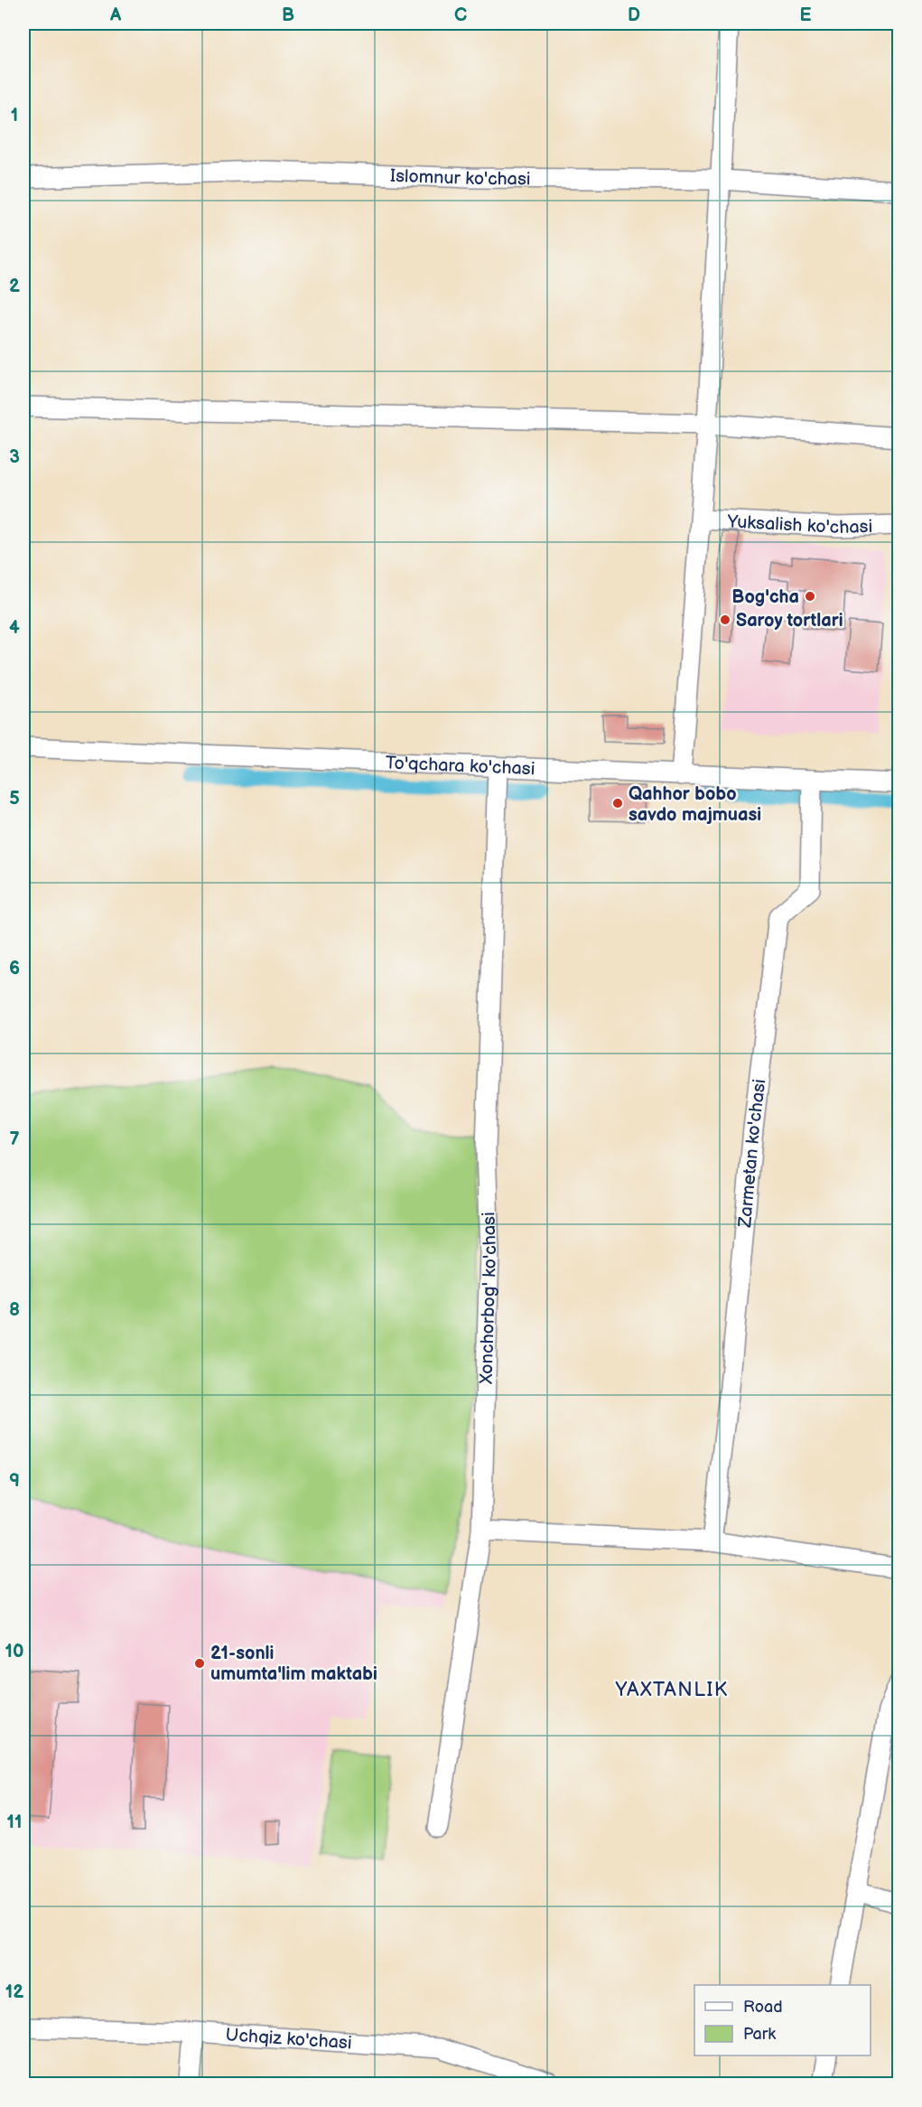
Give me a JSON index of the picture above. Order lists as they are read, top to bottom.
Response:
{
  "streets": {
    "street": [
      "Islomnur ko'chasi",
      "Yuksalish ko'chasi",
      "To'qchara ko'chasi",
      "Zarmetan ko'chasi",
      "Xonchorbog' ko'chasi",
      "Uchqiz ko'chasi"
    ]
  },
  "crossings": [
    ["To'qchara ko'chasi", "Zarmetan ko'chasi"],
    ["To'qchara ko'chasi", "Xonchorbog' ko'chasi"]
  ],
  "districts": ["YAXTANLIK"],
  "places": [
    "Bog'cha",
    "Saroy tortlari",
    "Qahhor bobo savdo majmuasi",
    "21-sonli umumta'lim maktabi"
  ],
  "legend": ["Road", "Park"],
  "grid": {
    "columns": [
      "A",
      "B",
      "C",
      "D",
      "E"
    ],
    "rows": [
      "1",
      "2",
      "3",
      "4",
      "5",
      "6",
      "7",
      "8",
      "9",
      "10",
      "11",
      "12"
    ]
  }
}
